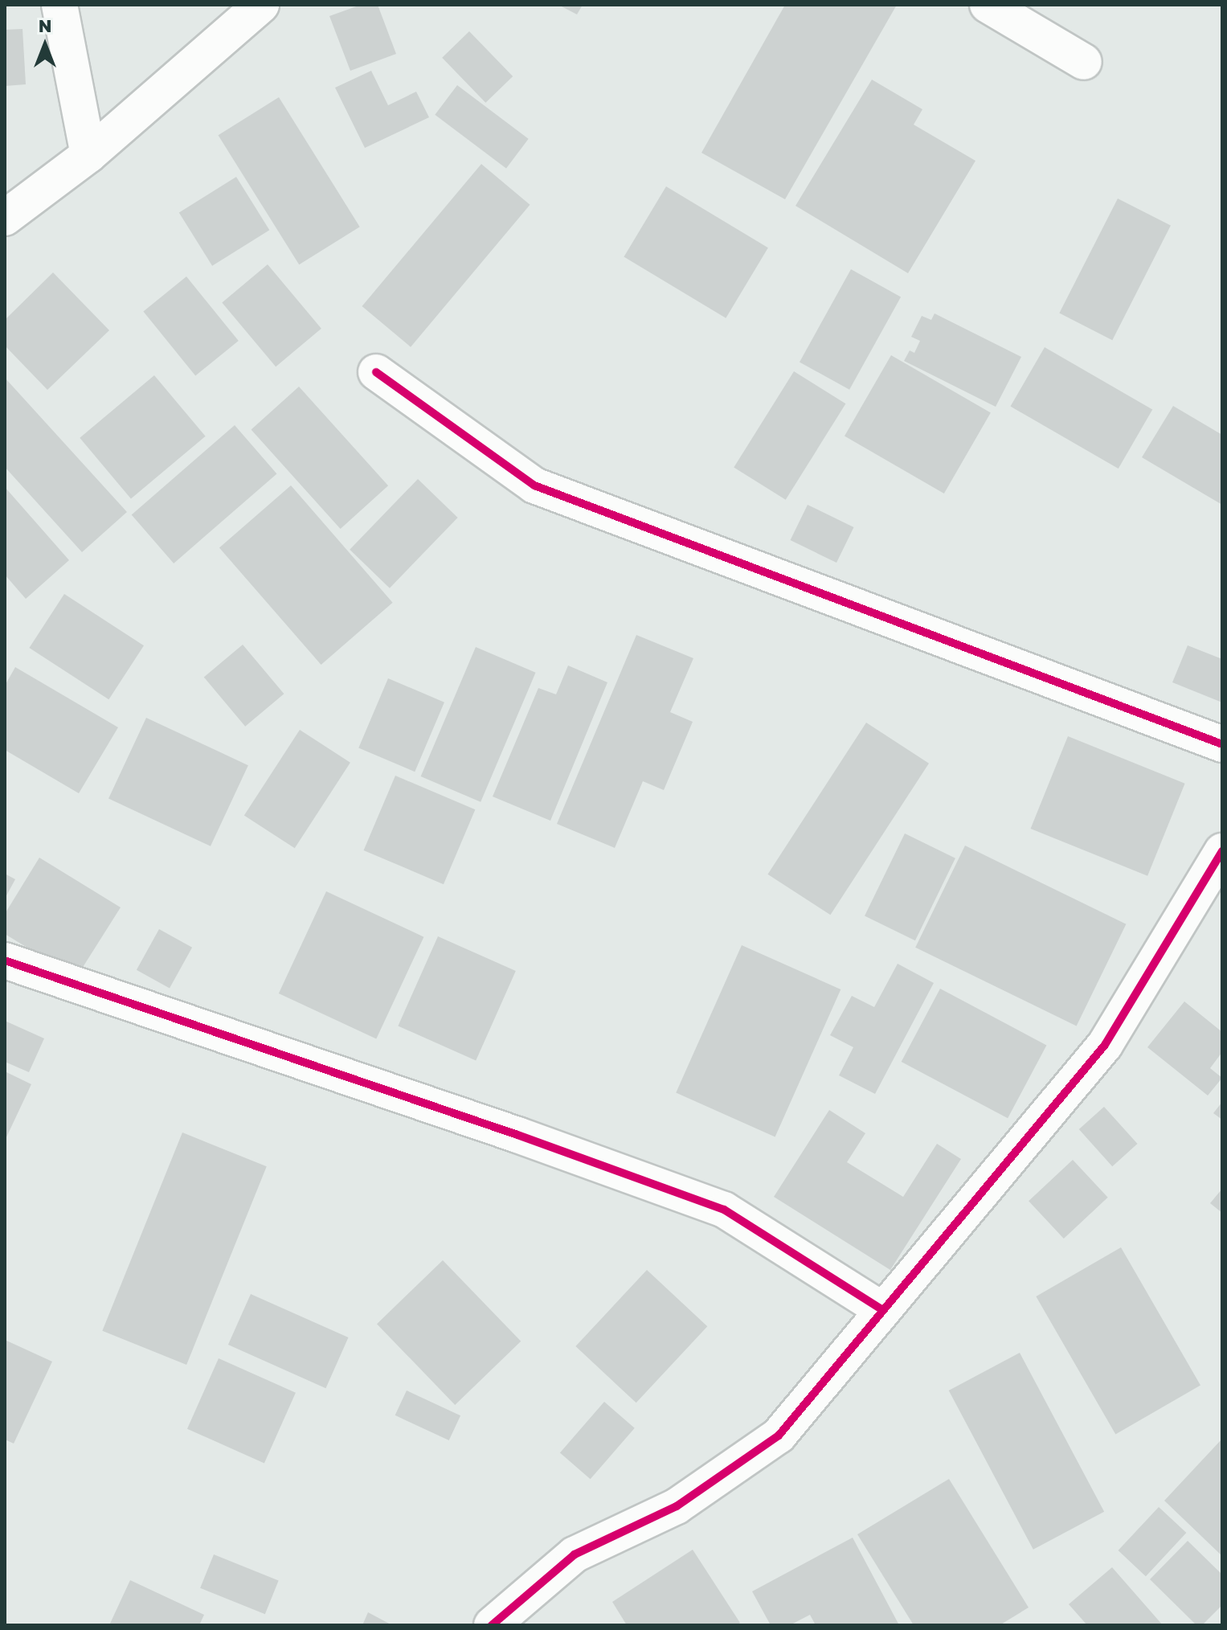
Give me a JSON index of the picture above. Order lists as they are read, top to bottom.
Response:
{
  "north": "top"
}
